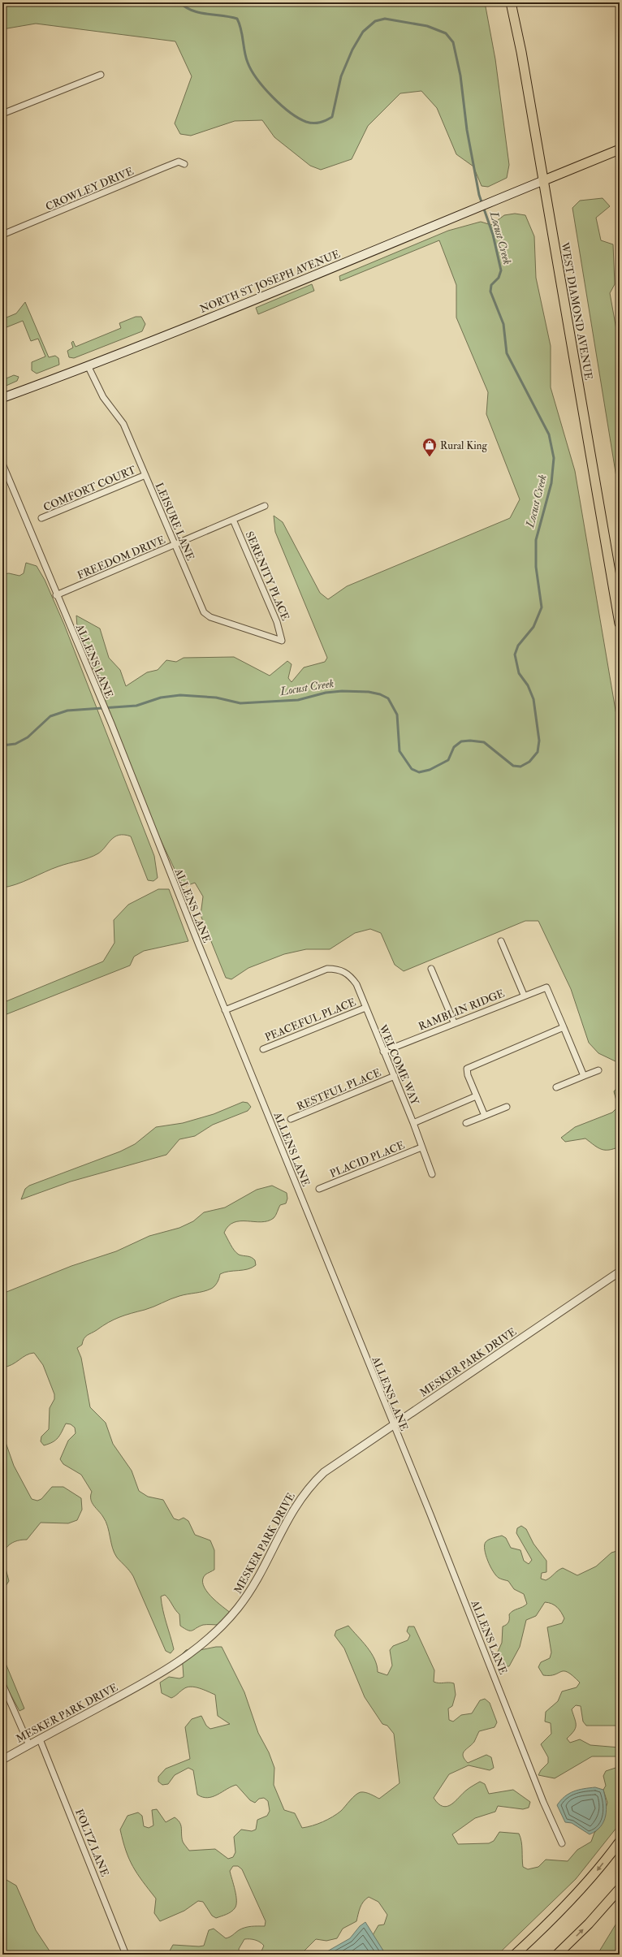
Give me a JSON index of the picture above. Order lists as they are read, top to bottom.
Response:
{
  "streets": {
    "main road": ["NORTH ST JOSEPH AVENUE", "WEST DIAMOND AVENUE"],
    "street": [
      "CROWLEY DRIVE",
      "COMFORT COURT",
      "LEISURE LANE",
      "FREEDOM DRIVE",
      "SERENITY PLACE",
      "ALLENS LANE",
      "RAMBLIN RIDGE",
      "PEACEFUL PLACE",
      "WELCOME WAY",
      "RESTFUL PLACE",
      "PLACID PLACE",
      "MESKER PARK DRIVE",
      "FOLTZ LANE"
    ]
  },
  "crossings": [
    ["NORTH ST JOSEPH AVENUE", "WEST DIAMOND AVENUE"],
    ["NORTH ST JOSEPH AVENUE", "LEISURE LANE"],
    ["COMFORT COURT", "LEISURE LANE"],
    ["LEISURE LANE", "FREEDOM DRIVE"],
    ["LEISURE LANE", "SERENITY PLACE"],
    ["FREEDOM DRIVE", "SERENITY PLACE"],
    ["FREEDOM DRIVE", "ALLENS LANE"],
    ["ALLENS LANE", "WELCOME WAY"],
    ["ALLENS LANE", "MESKER PARK DRIVE"],
    ["RAMBLIN RIDGE", "WELCOME WAY"],
    ["PEACEFUL PLACE", "WELCOME WAY"],
    ["WELCOME WAY", "RESTFUL PLACE"],
    ["WELCOME WAY", "PLACID PLACE"],
    ["MESKER PARK DRIVE", "FOLTZ LANE"]
  ],
  "water": ["Locust Creek"],
  "places": {
    "shop": ["Rural King"]
  }
}
